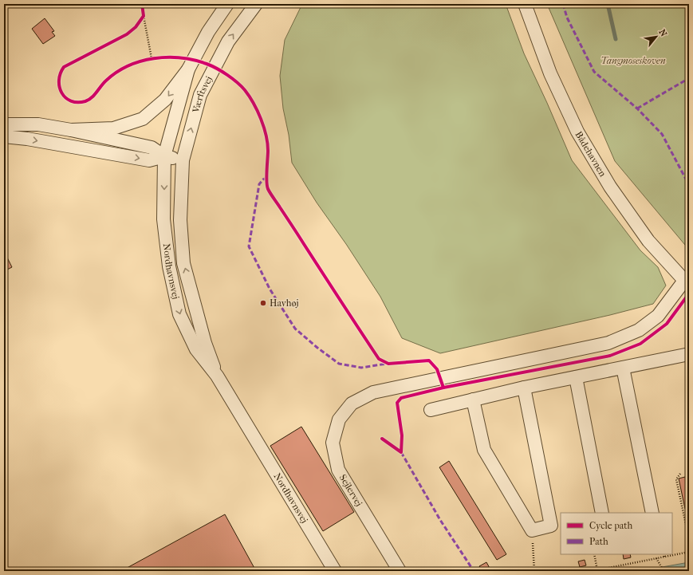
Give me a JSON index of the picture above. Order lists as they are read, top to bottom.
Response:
{
  "streets": {
    "street": [
      "Værftsvej",
      "Bådehavnen",
      "Nordhavnsvej",
      "Sejlervej"
    ]
  },
  "crossings": [
    ["Værftsvej", "Nordhavnsvej"],
    ["Bådehavnen", "Sejlervej"]
  ],
  "parks": ["Tangmoseskoven"],
  "places": ["Havhøj"],
  "legend": ["Cycle path", "Path"],
  "north": "top right"
}
